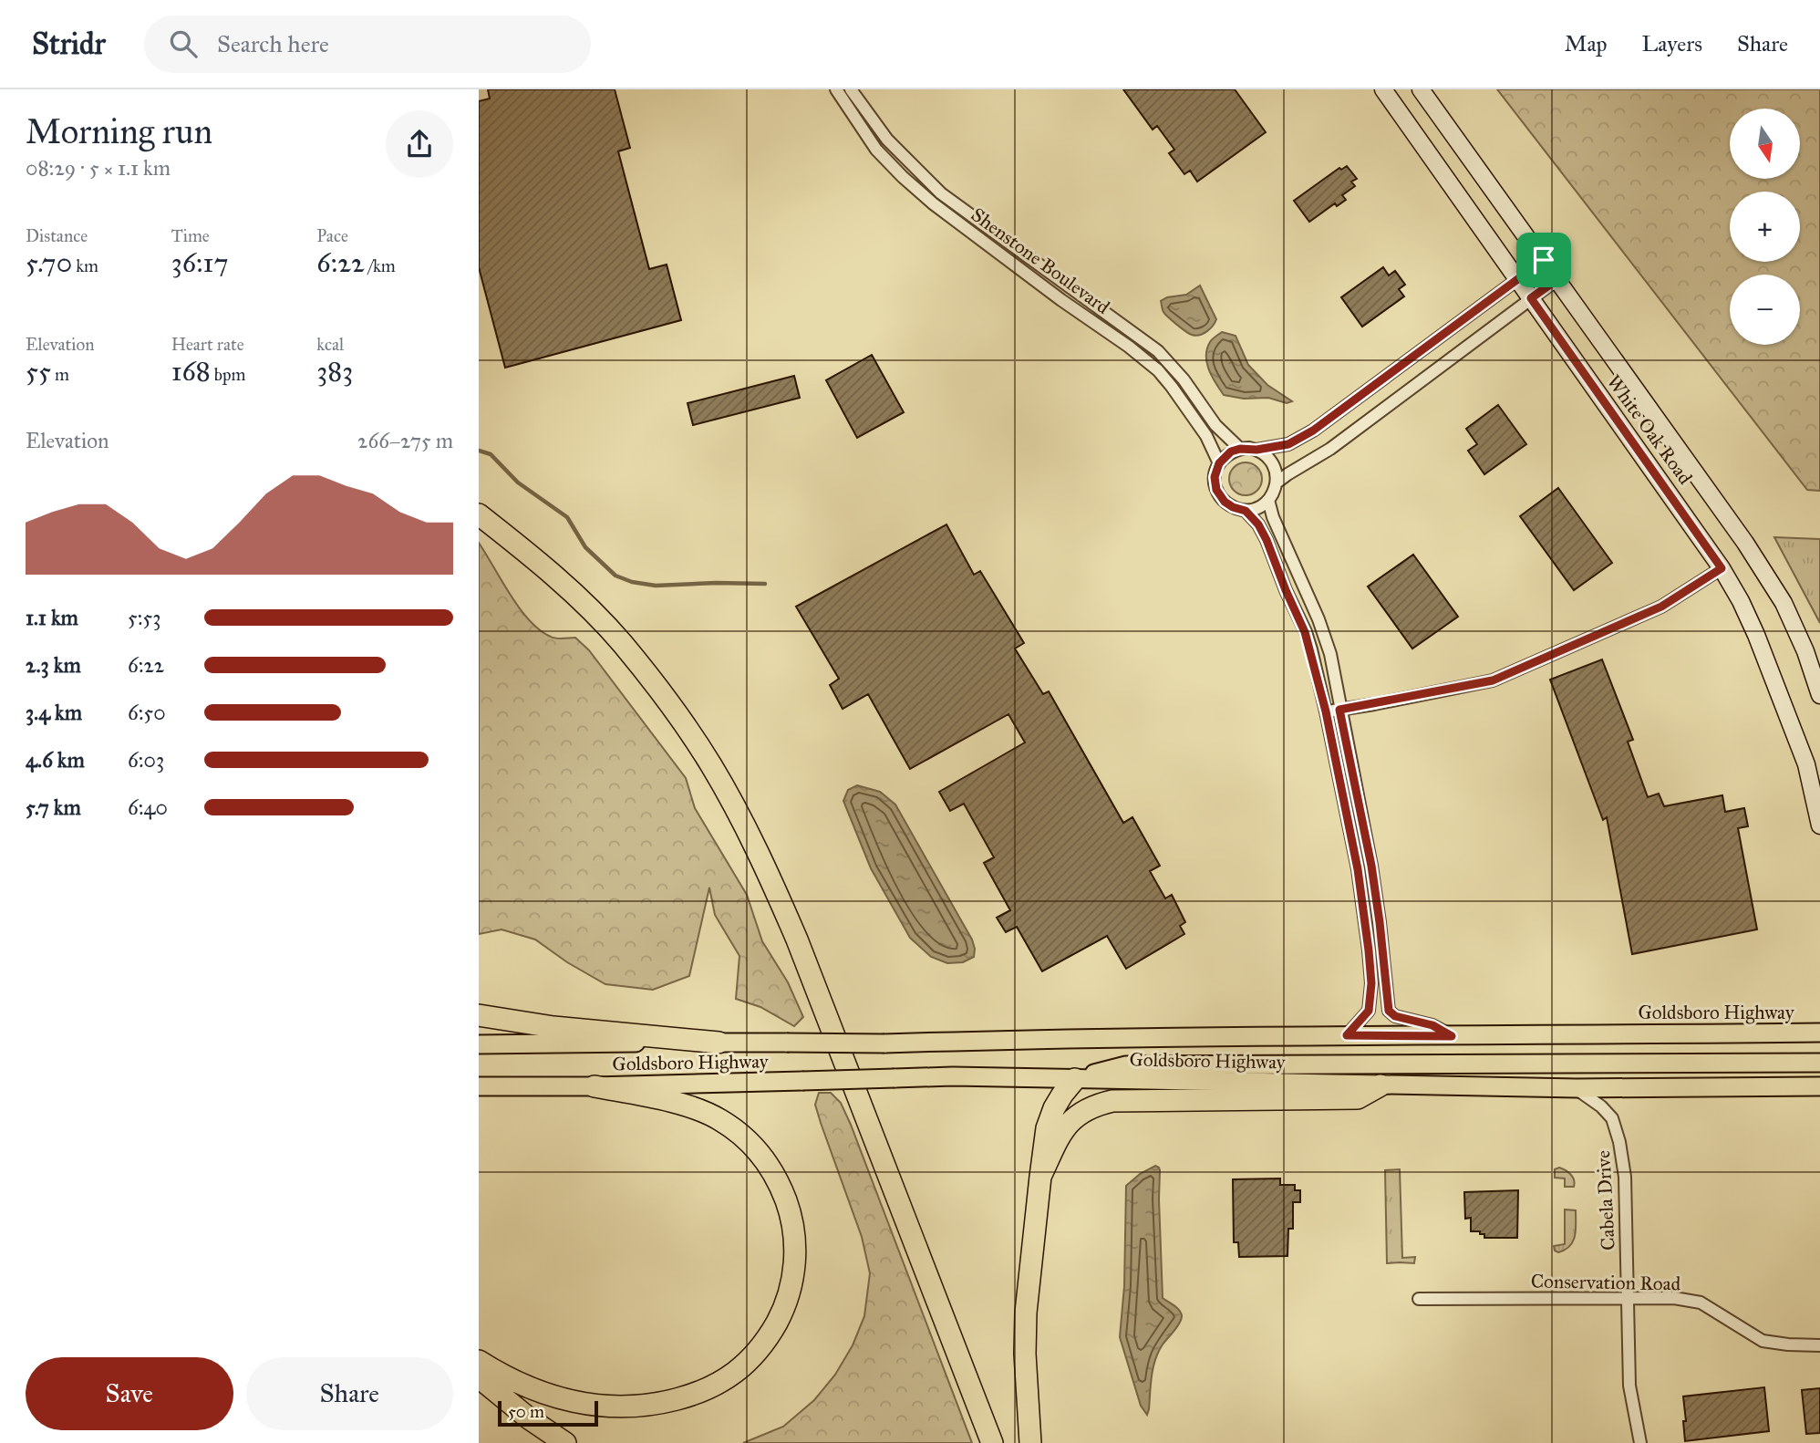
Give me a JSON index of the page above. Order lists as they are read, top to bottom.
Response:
{
  "streets": {
    "main road": ["White Oak Road", "Goldsboro Highway"],
    "street": ["Shenstone Boulevard", "Cabela Drive", "Conservation Road"]
  },
  "crossings": [
    ["Goldsboro Highway", "Cabela Drive"],
    ["Cabela Drive", "Conservation Road"]
  ],
  "scale_bar": "50 m",
  "north": "bottom",
  "page": {
    "header": "Stridr",
    "search": "Search here",
    "nav": ["Map", "Layers", "Share"],
    "heading": ["Morning run", "08:29 · 5 × 1.1 km"],
    "map_buttons": ["+", "−"],
    "stats": [
      ["Distance", "5.70 km"],
      ["Time", "36:17"],
      ["Pace", "6:22 /km"],
      ["Elevation", "55 m"],
      ["Heart rate", "168 bpm"],
      ["kcal", "383"]
    ],
    "chart": ["Elevation", "266–275 m"],
    "list": [
      {
        "name": "1.1 km",
        "note": "5:53"
      },
      {
        "name": "2.3 km",
        "note": "6:22"
      },
      {
        "name": "3.4 km",
        "note": "6:50"
      },
      {
        "name": "4.6 km",
        "note": "6:03"
      },
      {
        "name": "5.7 km",
        "note": "6:40"
      }
    ],
    "buttons": ["Save", "Share"],
    "scale": "50 m"
  }
}
